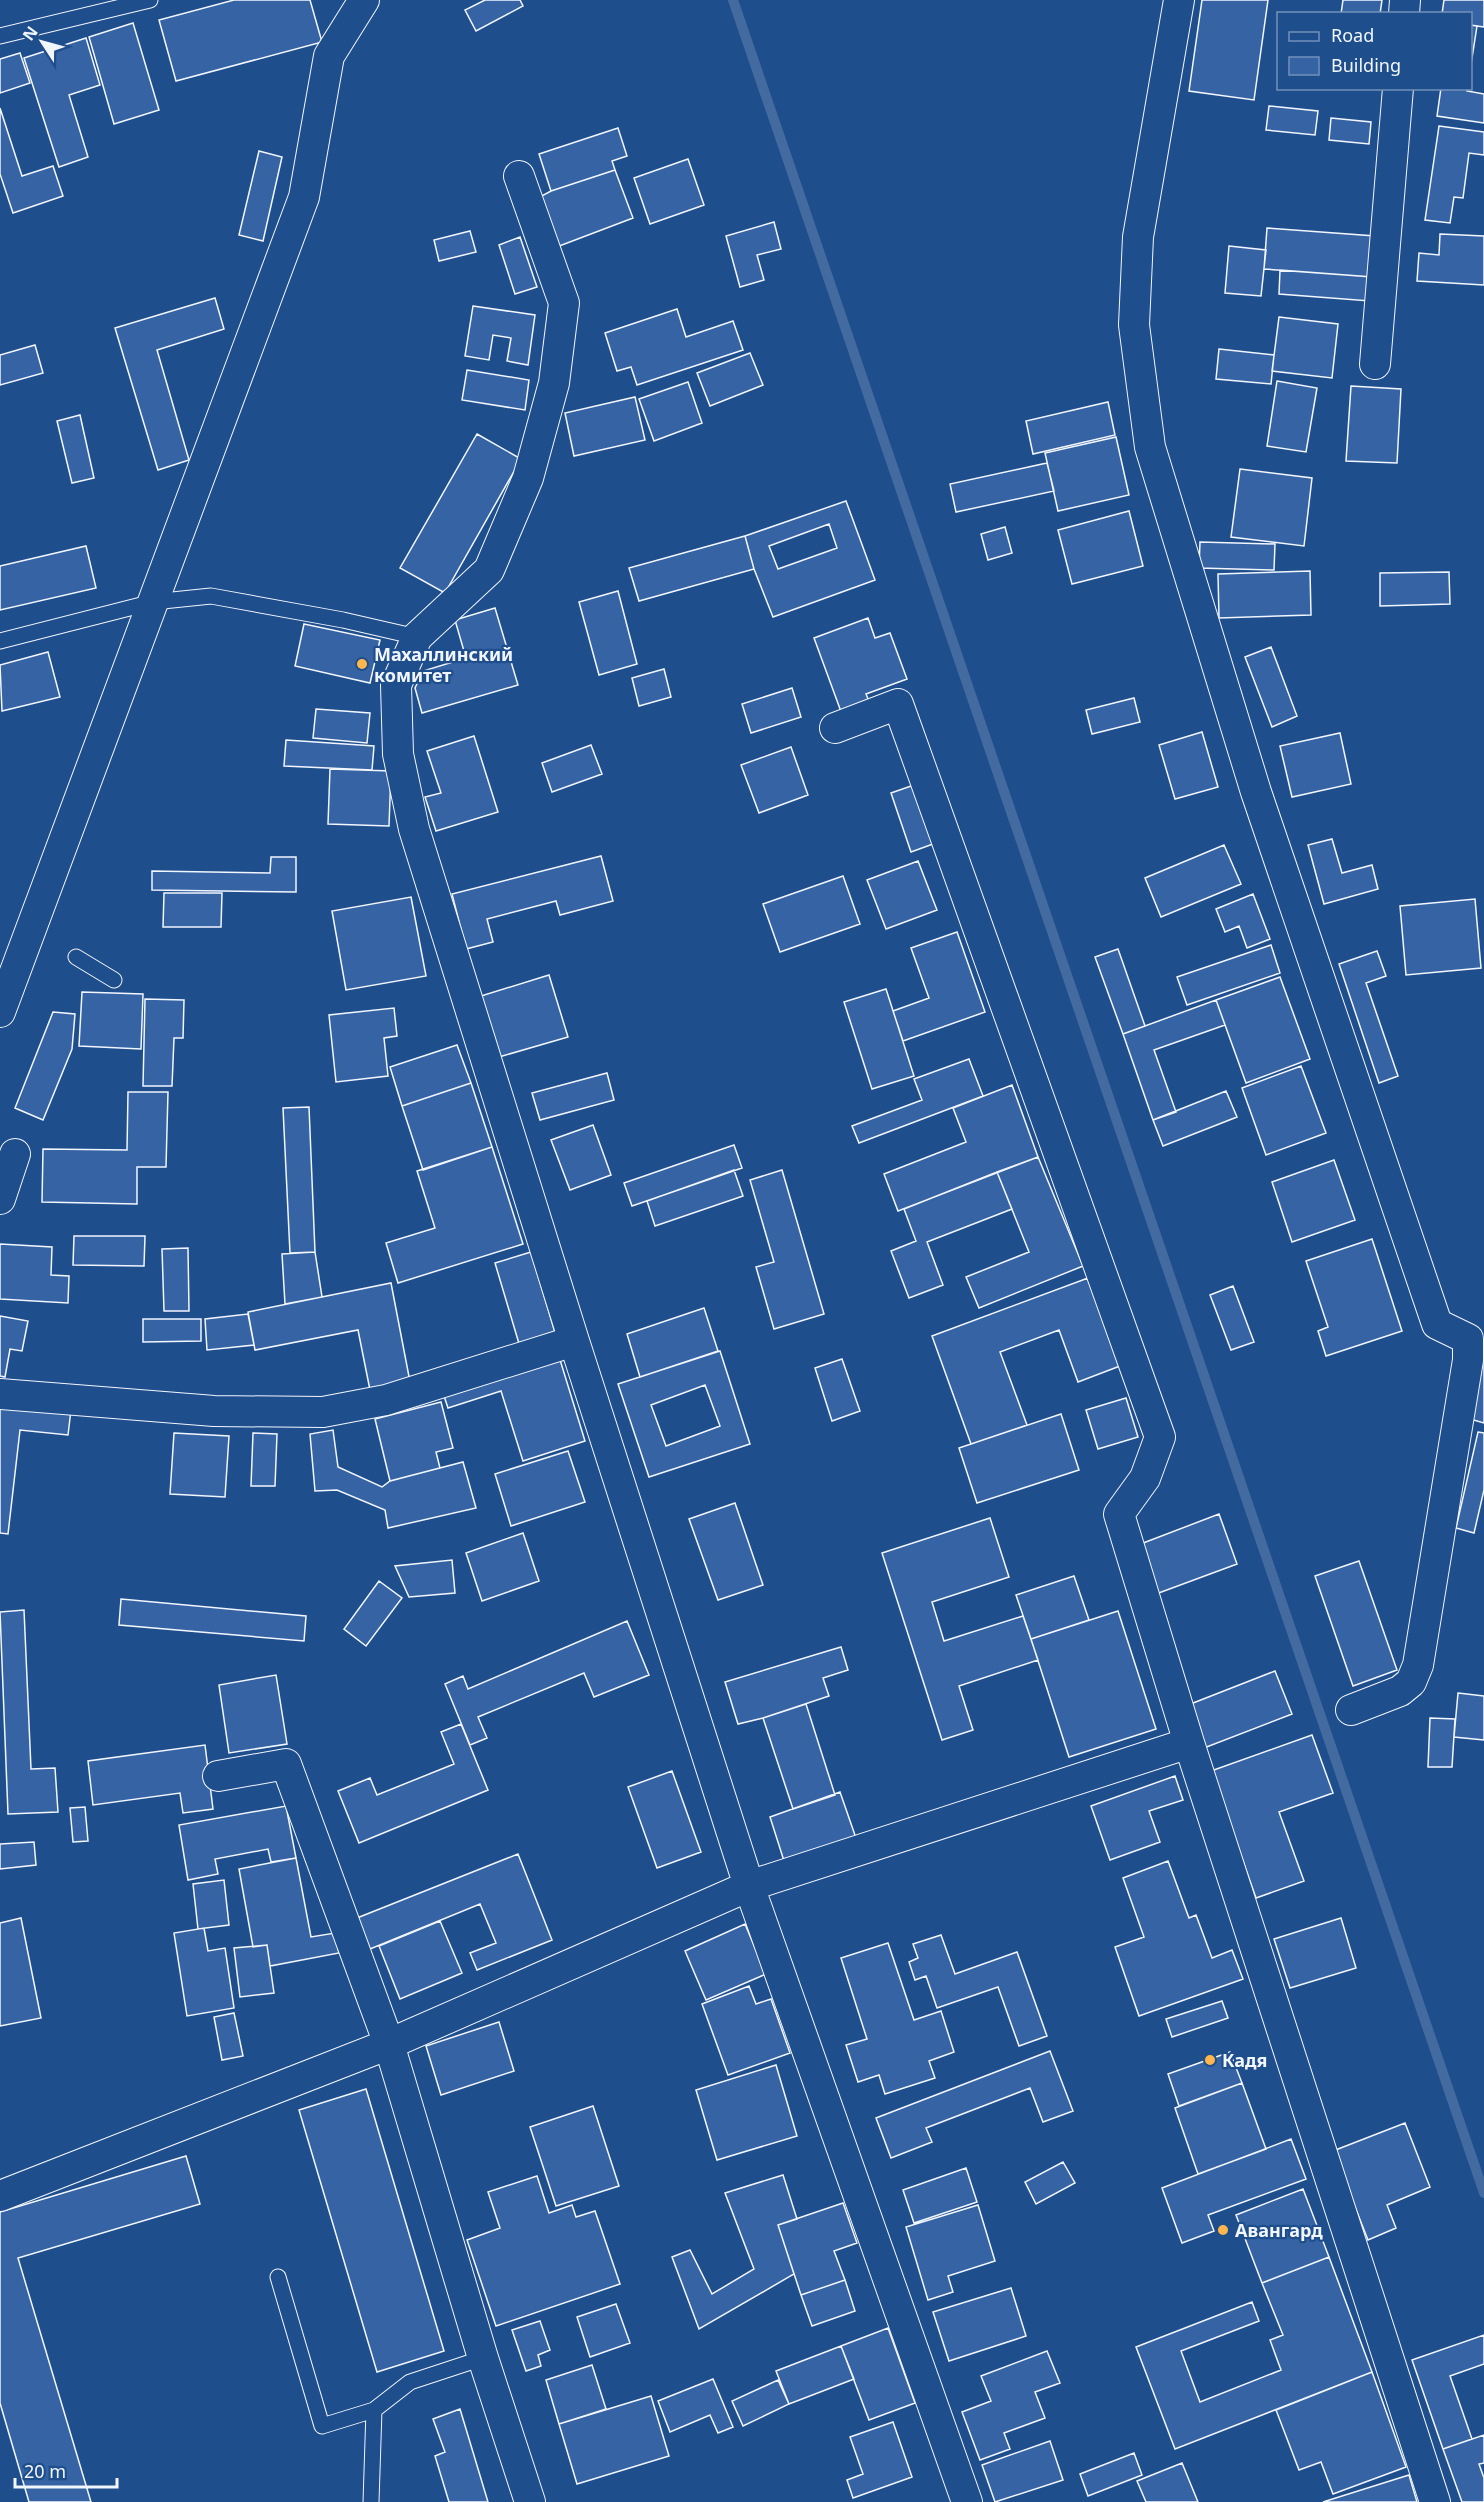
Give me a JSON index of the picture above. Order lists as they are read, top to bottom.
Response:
{
  "places": ["Махаллинский комитет", "Кадя", "Авангард"],
  "legend": ["Road", "Building"],
  "scale_bar": "20 m",
  "north": "top left"
}
